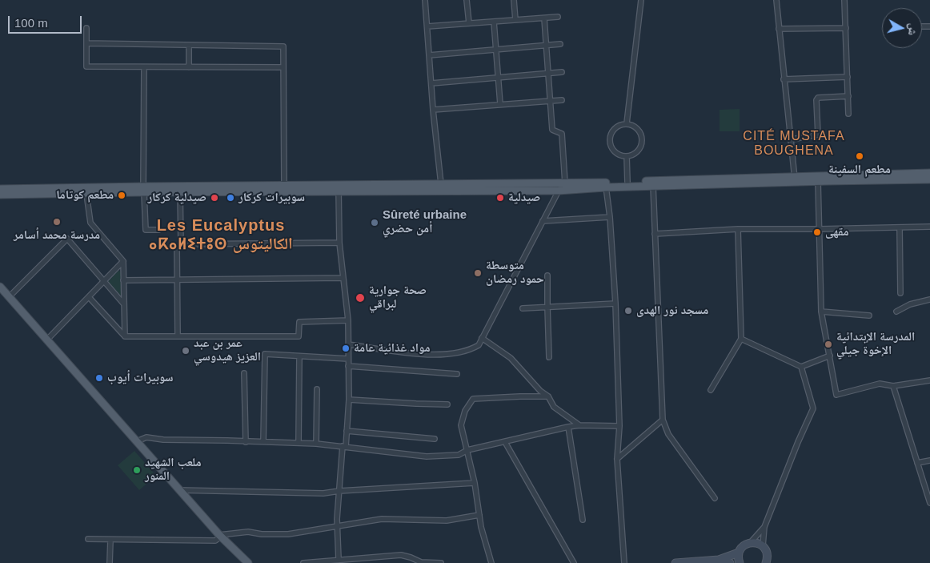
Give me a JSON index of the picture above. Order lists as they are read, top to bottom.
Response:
{
  "districts": ["CITÉ MUSTAFA BOUGHENA", "Les Eucalyptus ⴰⴽⴰⵍⵉⵜⵓⵙ الكاليتوس"],
  "places": [
    "مطعم السفينة",
    "مطعم كوتاما",
    "صيدلية كركار",
    "سوبيرات كركار",
    "صيدلية",
    "مدرسة محمد أسامر",
    "Sûreté urbaine أمن حضري",
    "مقهى",
    "متوسطة حمود رمضان",
    "صحة جوارية لبراقي",
    "مسجد نور الهدى",
    "المدرسة الإبتدائية الإخوة جيلي",
    "مواد غذائية عامة",
    "عمر بن عبد العزيز هيدوسي",
    "سوبيرات أيوب",
    "ملعب الشهيد المنور"
  ],
  "scale_bar": "100 m",
  "north": "right"
}
